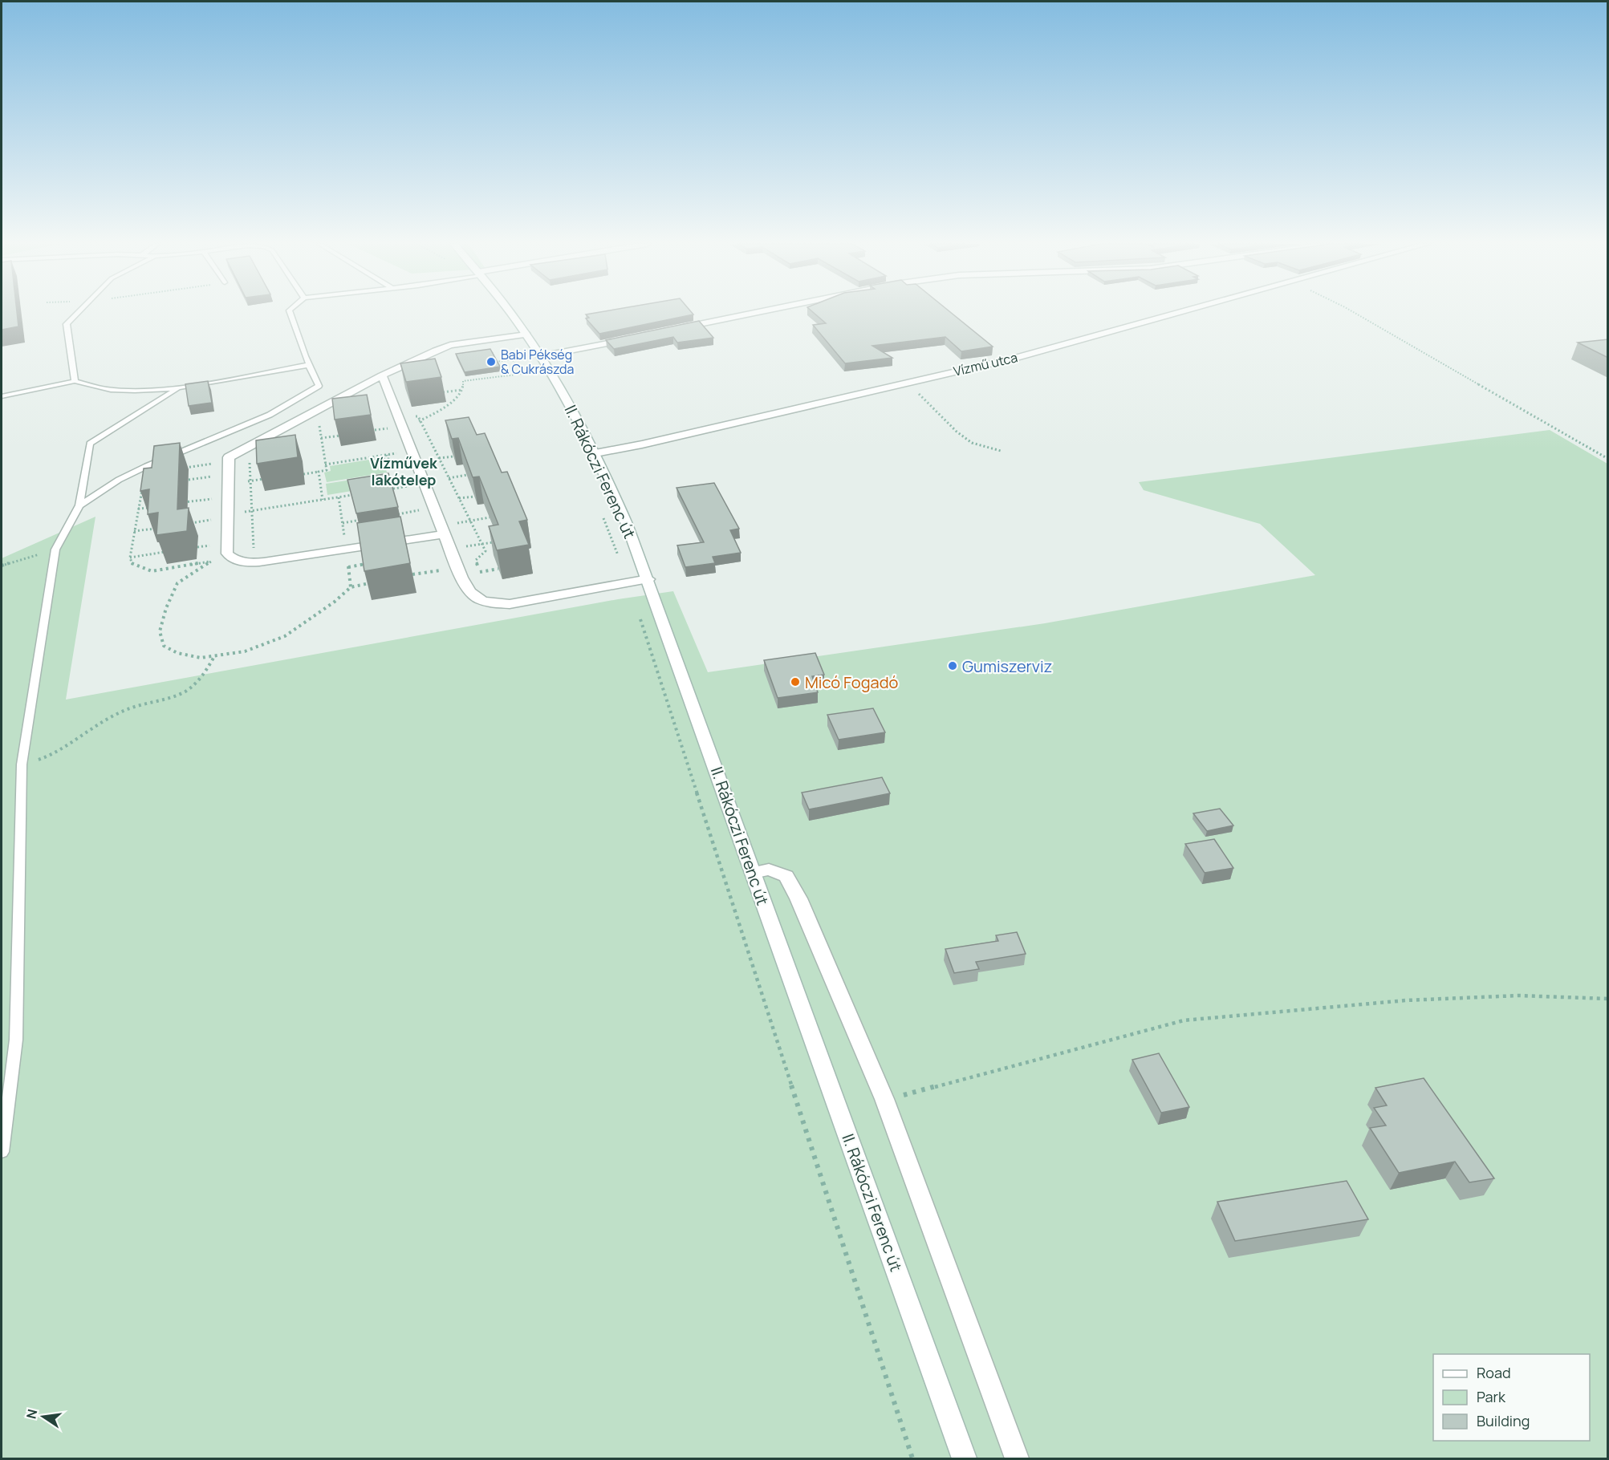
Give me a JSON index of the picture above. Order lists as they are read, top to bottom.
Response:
{
  "streets": {
    "street": ["Vízmű utca", "II. Rákóczi Ferenc út"]
  },
  "crossings": [
    ["Vízmű utca", "II. Rákóczi Ferenc út"]
  ],
  "districts": ["Vízművek lakótelep"],
  "places": ["Babi Pékség & Cukrászda", "Gumiszerviz", "Micó Fogadó"],
  "legend": ["Road", "Park", "Building"],
  "north": "left"
}
